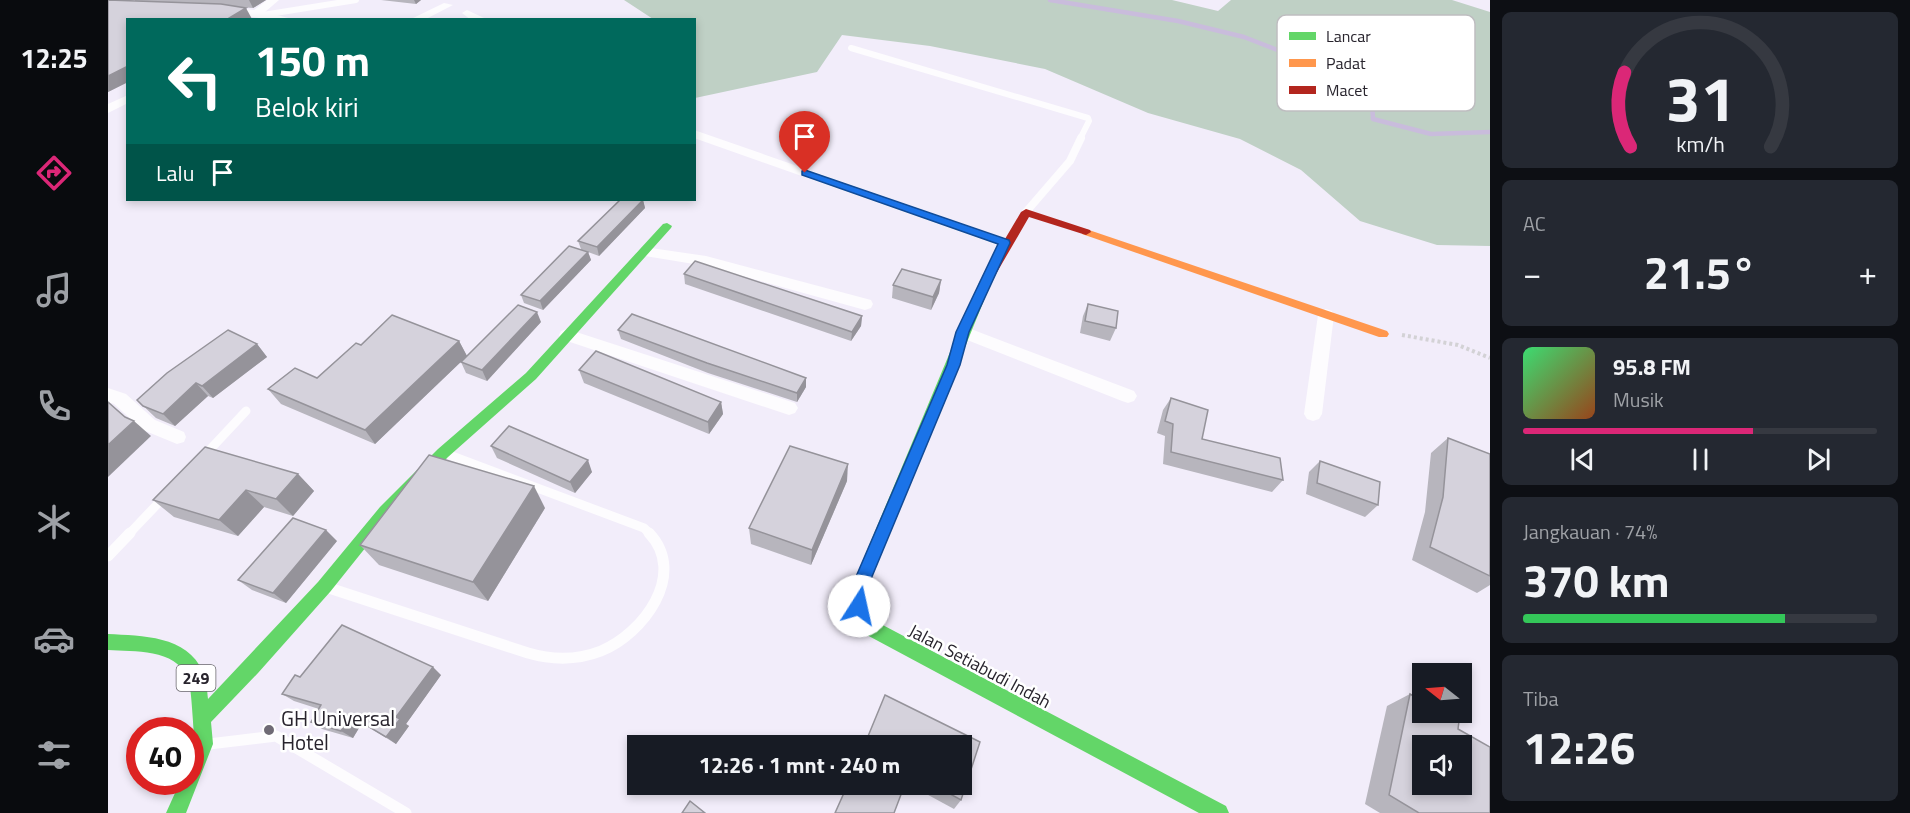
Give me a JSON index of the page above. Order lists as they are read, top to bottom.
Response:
{
  "streets": {
    "street": ["Jalan Setiabudi Indah", "249"]
  },
  "places": ["GH Universal Hotel"],
  "legend": ["Lancar", "Padat", "Macet"],
  "north": "left",
  "page": {
    "tabs": "12:25",
    "turn": ["150 m", "Belok kiri"],
    "then": "Lalu",
    "tile": [
      "AC",
      ["Jangkauan · 74%", "370 km"],
      ["Tiba", "12:26"]
    ],
    "heat": ["−", "21.5°", "+"],
    "song": ["95.8 FM", "Musik"],
    "limit": "40",
    "trip": "12:26 · 1 mnt · 240 m",
    "gauge": ["31", "km/h"]
  }
}
